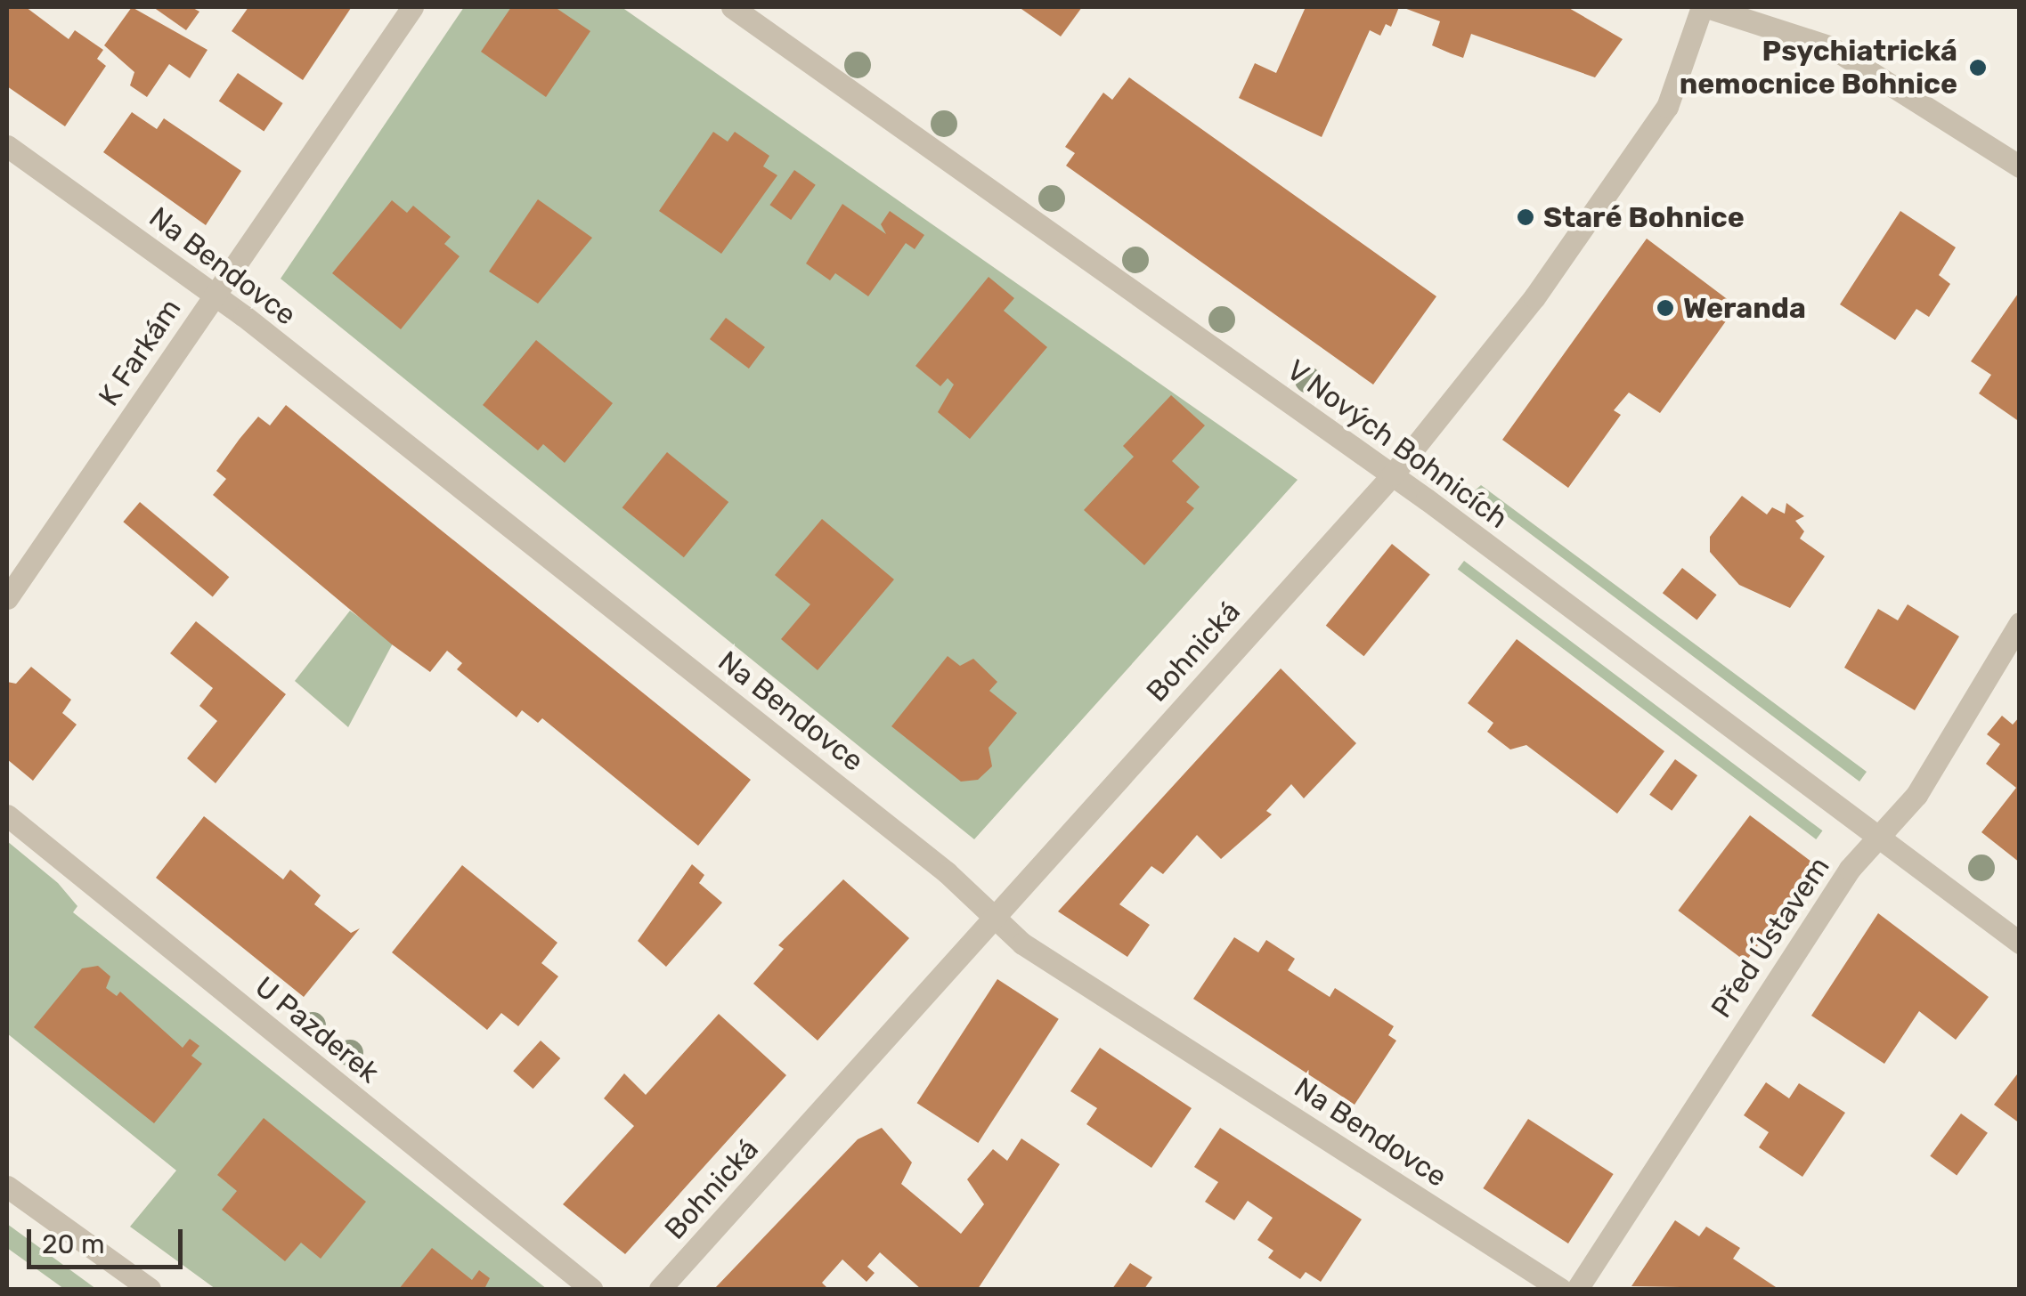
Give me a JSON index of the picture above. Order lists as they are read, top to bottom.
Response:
{
  "streets": {
    "street": [
      "Na Bendovce",
      "K Farkám",
      "V Nových Bohnicích",
      "Bohnická",
      "Před Ústavem",
      "U Pazderek"
    ]
  },
  "crossings": [
    ["Na Bendovce", "K Farkám"],
    ["Na Bendovce", "Bohnická"],
    ["V Nových Bohnicích", "Bohnická"],
    ["V Nových Bohnicích", "Před Ústavem"]
  ],
  "places": ["Psychiatrická nemocnice Bohnice", "Staré Bohnice", "Weranda"],
  "scale_bar": "20 m"
}
